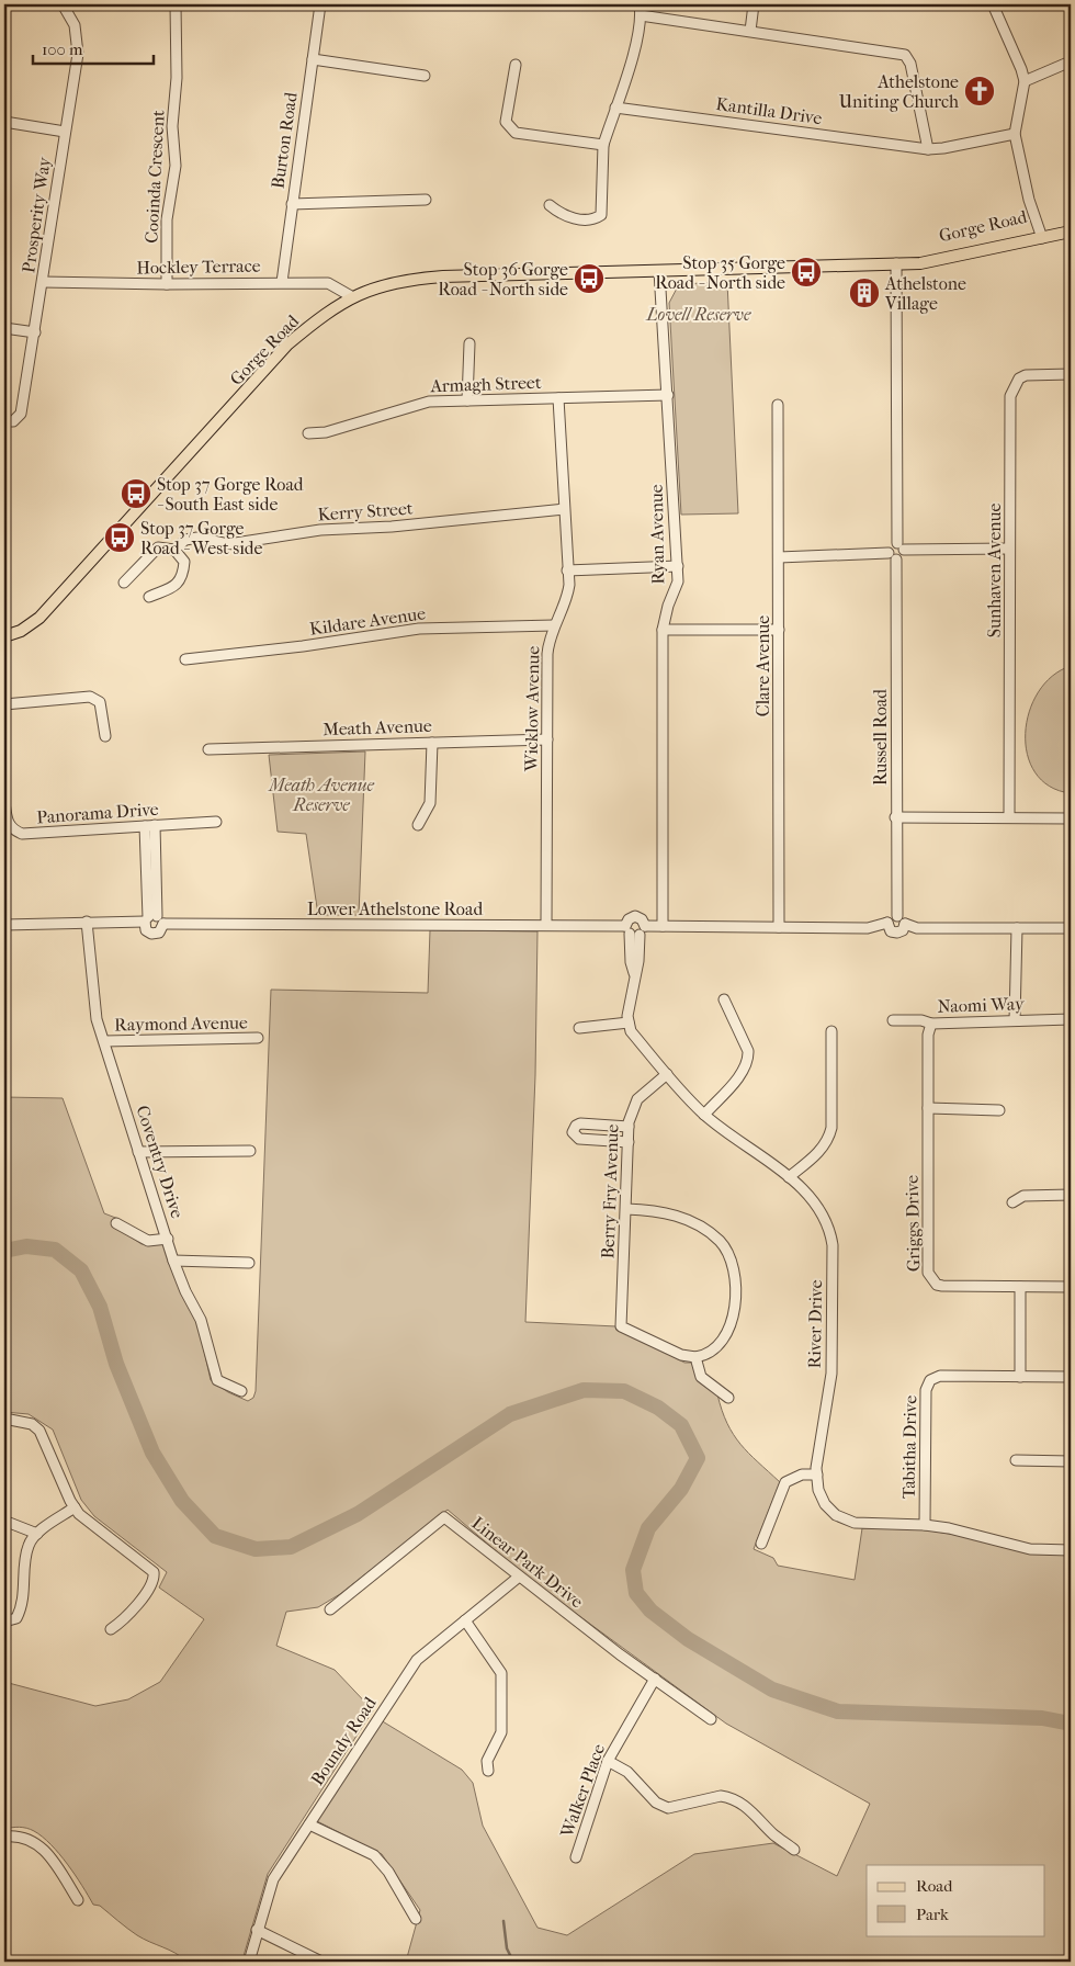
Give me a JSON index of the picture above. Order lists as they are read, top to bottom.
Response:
{
  "streets": {
    "main road": ["Gorge Road"],
    "street": [
      "Kantilla Drive",
      "Burton Road",
      "Cooinda Crescent",
      "Prosperity Way",
      "Hockley Terrace",
      "Armagh Street",
      "Kerry Street",
      "Ryan Avenue",
      "Sunhaven Avenue",
      "Kildare Avenue",
      "Clare Avenue",
      "Wicklow Avenue",
      "Meath Avenue",
      "Russell Road",
      "Panorama Drive",
      "Lower Athelstone Road",
      "Naomi Way",
      "Raymond Avenue",
      "Coventry Drive",
      "Berry Fry Avenue",
      "Griggs Drive",
      "River Drive",
      "Tabitha Drive",
      "Linear Park Drive",
      "Boundy Road",
      "Walker Place"
    ]
  },
  "crossings": [
    ["Burton Road", "Hockley Terrace"],
    ["Cooinda Crescent", "Hockley Terrace"],
    ["Prosperity Way", "Hockley Terrace"],
    ["Gorge Road", "Hockley Terrace"],
    ["Gorge Road", "Ryan Avenue"],
    ["Armagh Street", "Ryan Avenue"],
    ["Armagh Street", "Wicklow Avenue"],
    ["Kerry Street", "Wicklow Avenue"],
    ["Ryan Avenue", "Lower Athelstone Road"],
    ["Kildare Avenue", "Wicklow Avenue"],
    ["Clare Avenue", "Lower Athelstone Road"],
    ["Wicklow Avenue", "Meath Avenue"],
    ["Wicklow Avenue", "Lower Athelstone Road"],
    ["Russell Road", "Lower Athelstone Road"],
    ["Lower Athelstone Road", "Coventry Drive"],
    ["Naomi Way", "Griggs Drive"],
    ["Raymond Avenue", "Coventry Drive"],
    ["Berry Fry Avenue", "River Drive"],
    ["River Drive", "Tabitha Drive"],
    ["Linear Park Drive", "Boundy Road"],
    ["Linear Park Drive", "Walker Place"]
  ],
  "parks": ["Lovell Reserve", "Meath Avenue Reserve"],
  "places": {
    "church": ["Athelstone Uniting Church"],
    "bus stop": [
      "Stop 35 Gorge Road - North side",
      "Stop 36 Gorge Road - North side",
      "Stop 37 Gorge Road - South East side",
      "Stop 37 Gorge Road - West side"
    ],
    "building": ["Athelstone Village"]
  },
  "legend": ["Road", "Park"],
  "scale_bar": "100 m"
}
